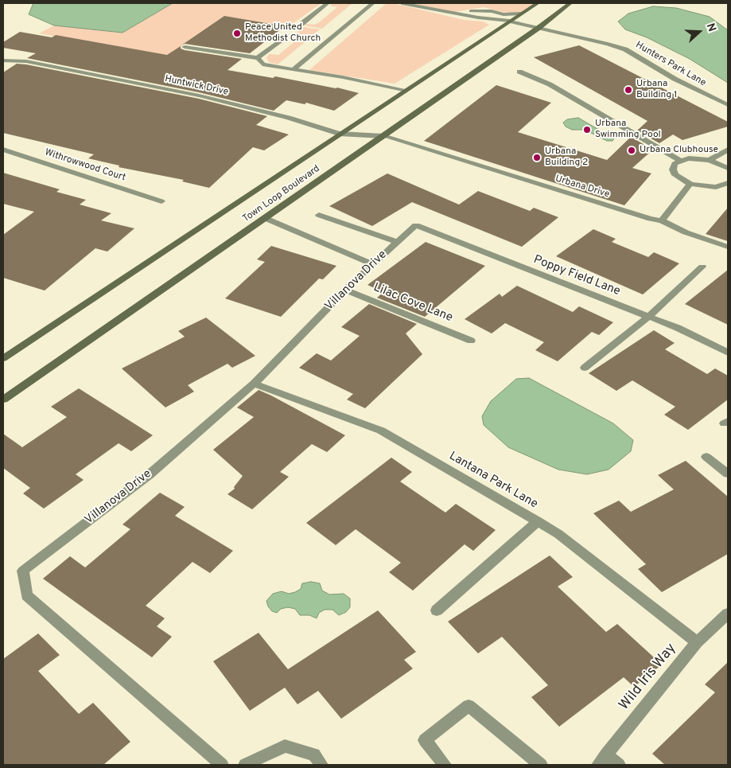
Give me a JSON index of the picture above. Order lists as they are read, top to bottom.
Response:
{
  "streets": {
    "street": [
      "Hunters Park Lane",
      "Huntwick Drive",
      "Withrowwood Court",
      "Urbana Drive",
      "Town Loop Boulevard",
      "Poppy Field Lane",
      "Villanova Drive",
      "Lilac Cove Lane",
      "Lantana Park Lane",
      "Wild Iris Way"
    ]
  },
  "crossings": [
    ["Hunters Park Lane", "Town Loop Boulevard"],
    ["Huntwick Drive", "Urbana Drive"],
    ["Huntwick Drive", "Town Loop Boulevard"],
    ["Urbana Drive", "Town Loop Boulevard"],
    ["Poppy Field Lane", "Villanova Drive"],
    ["Villanova Drive", "Lilac Cove Lane"],
    ["Villanova Drive", "Lantana Park Lane"],
    ["Lantana Park Lane", "Wild Iris Way"]
  ],
  "places": [
    "Peace United Methodist Church",
    "Urbana Building 1",
    "Urbana Swimming Pool",
    "Urbana Clubhouse",
    "Urbana Building 2"
  ],
  "north": "right"
}
